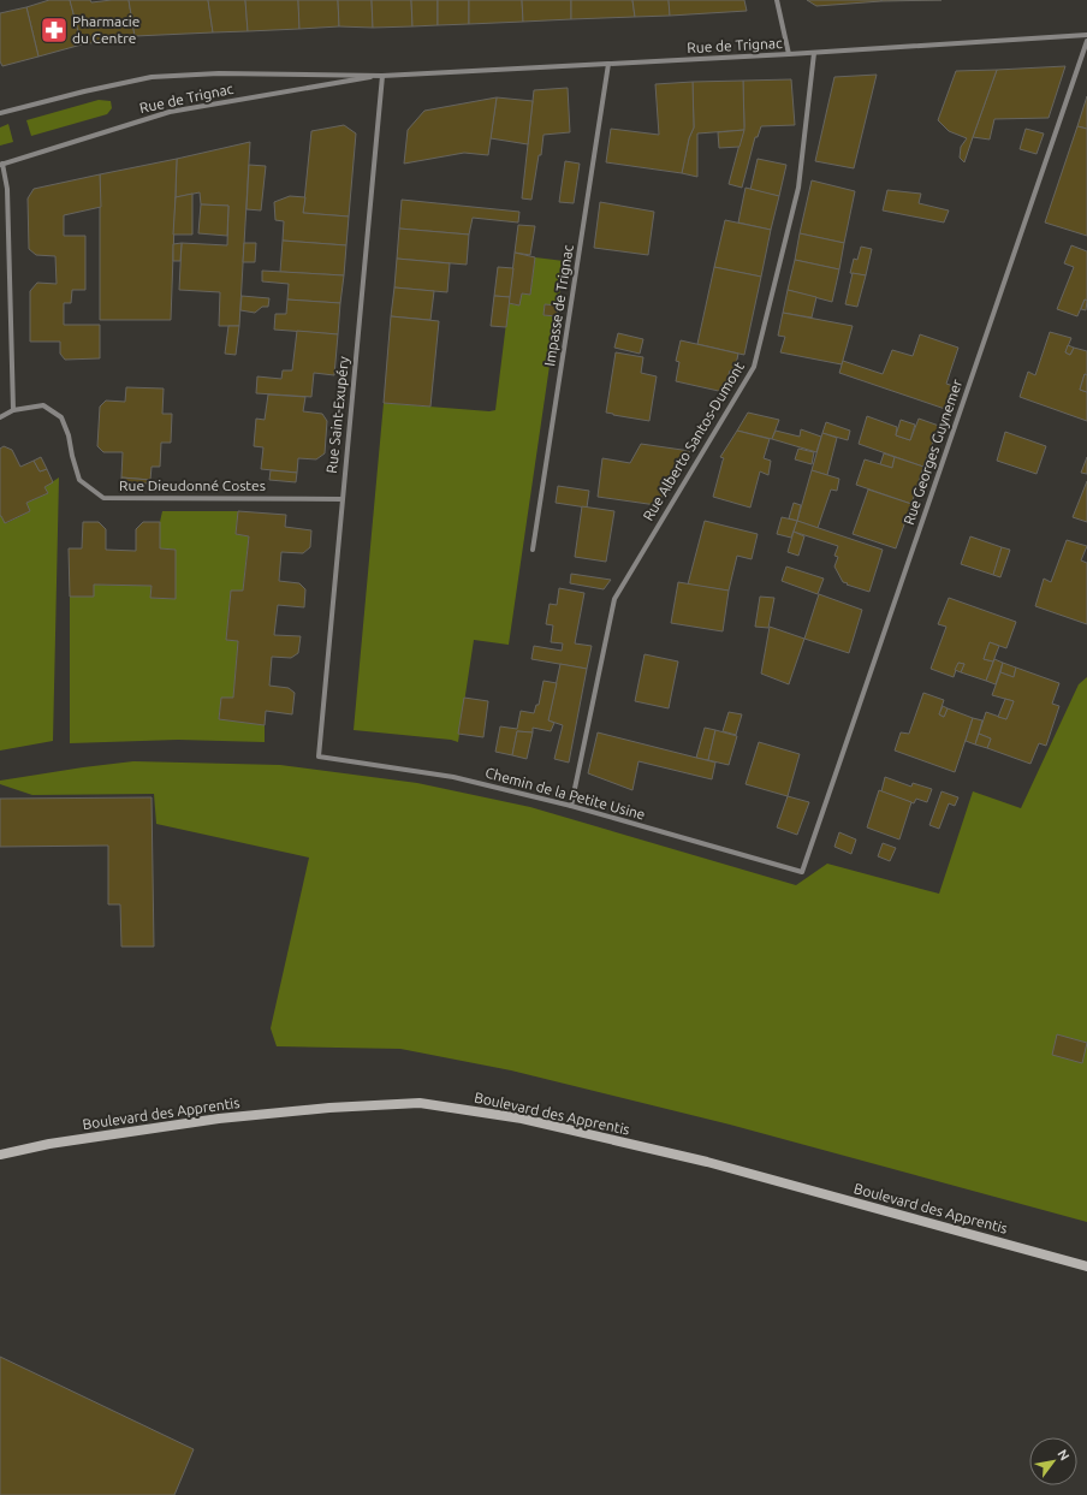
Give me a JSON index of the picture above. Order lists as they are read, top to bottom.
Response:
{
  "streets": {
    "main road": ["Boulevard des Apprentis"],
    "street": [
      "Rue de Trignac",
      "Impasse de Trignac",
      "Rue Saint-Exupéry",
      "Rue Alberto Santos-Dumont",
      "Rue Georges Guynemer",
      "Rue Dieudonné Costes",
      "Chemin de la Petite Usine"
    ]
  },
  "crossings": [
    ["Rue de Trignac", "Impasse de Trignac"],
    ["Rue de Trignac", "Rue Saint-Exupéry"],
    ["Rue de Trignac", "Rue Alberto Santos-Dumont"],
    ["Rue Saint-Exupéry", "Rue Dieudonné Costes"],
    ["Rue Saint-Exupéry", "Chemin de la Petite Usine"],
    ["Rue Alberto Santos-Dumont", "Chemin de la Petite Usine"],
    ["Rue Georges Guynemer", "Chemin de la Petite Usine"]
  ],
  "places": {
    "pharmacy": ["Pharmacie du Centre"]
  },
  "north": "top right"
}
